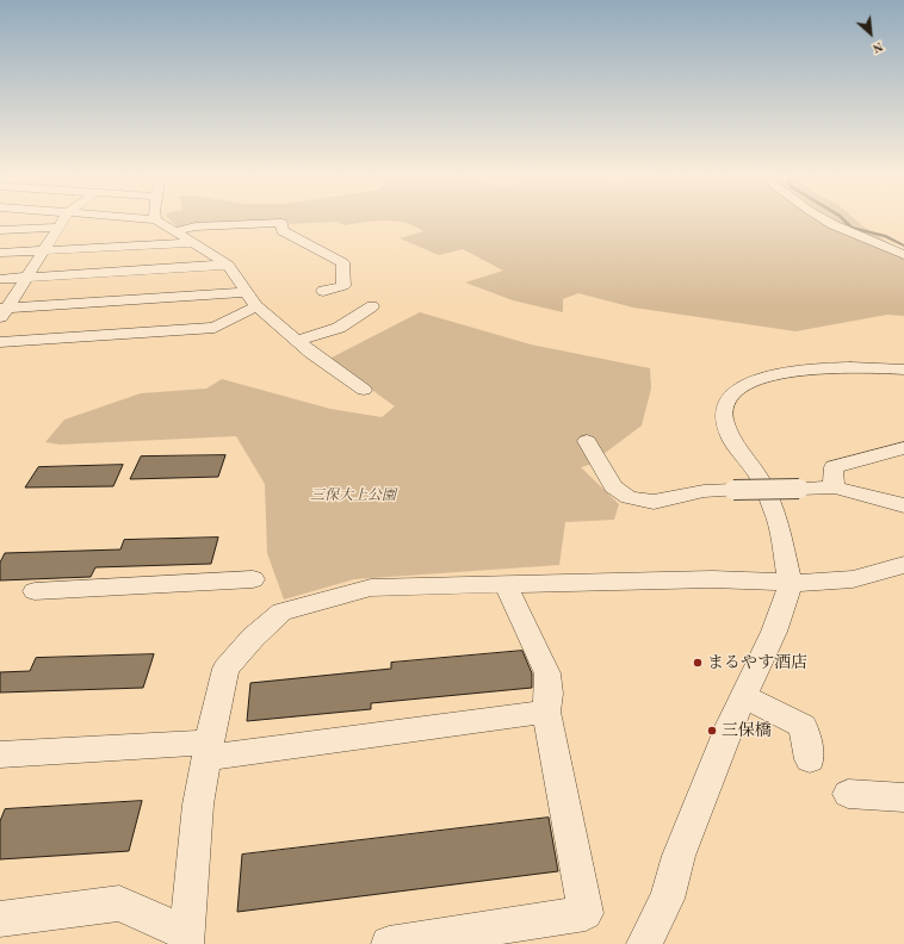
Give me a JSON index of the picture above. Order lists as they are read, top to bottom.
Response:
{
  "parks": ["三保大上公園"],
  "places": ["まるやす酒店", "三保橋"],
  "north": "bottom right"
}
